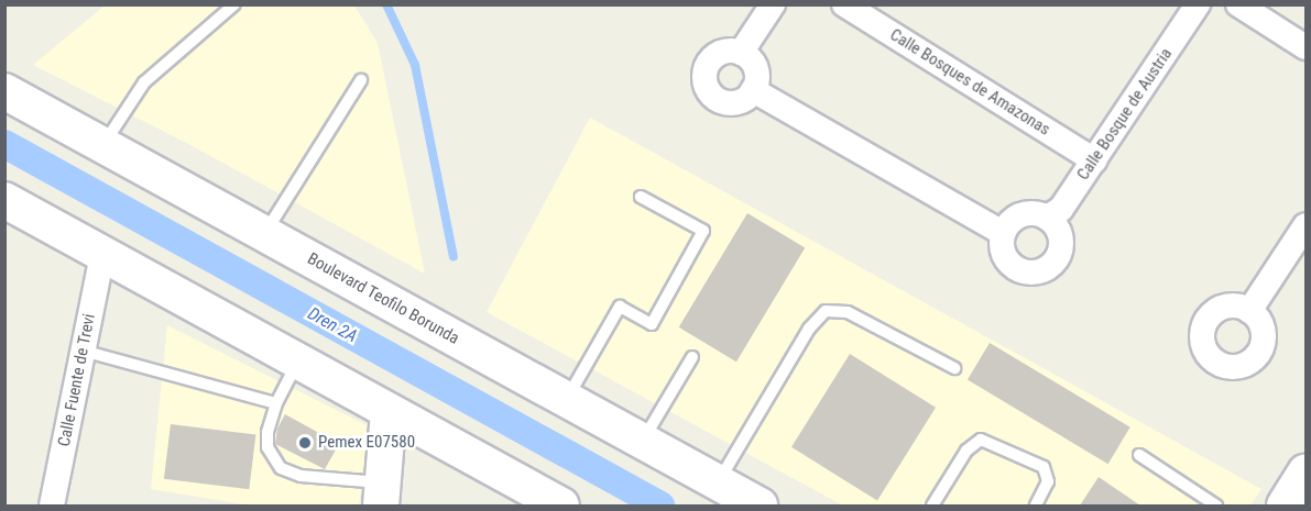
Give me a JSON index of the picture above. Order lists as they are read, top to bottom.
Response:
{
  "streets": {
    "main road": ["Boulevard Teofilo Borunda"],
    "street": ["Calle Bosques de Amazonas", "Calle Bosque de Austria", "Calle Fuente de Trevi"]
  },
  "crossings": [
    ["Calle Bosques de Amazonas", "Calle Bosque de Austria"]
  ],
  "water": ["Dren 2A"],
  "places": ["Pemex E07580"]
}
